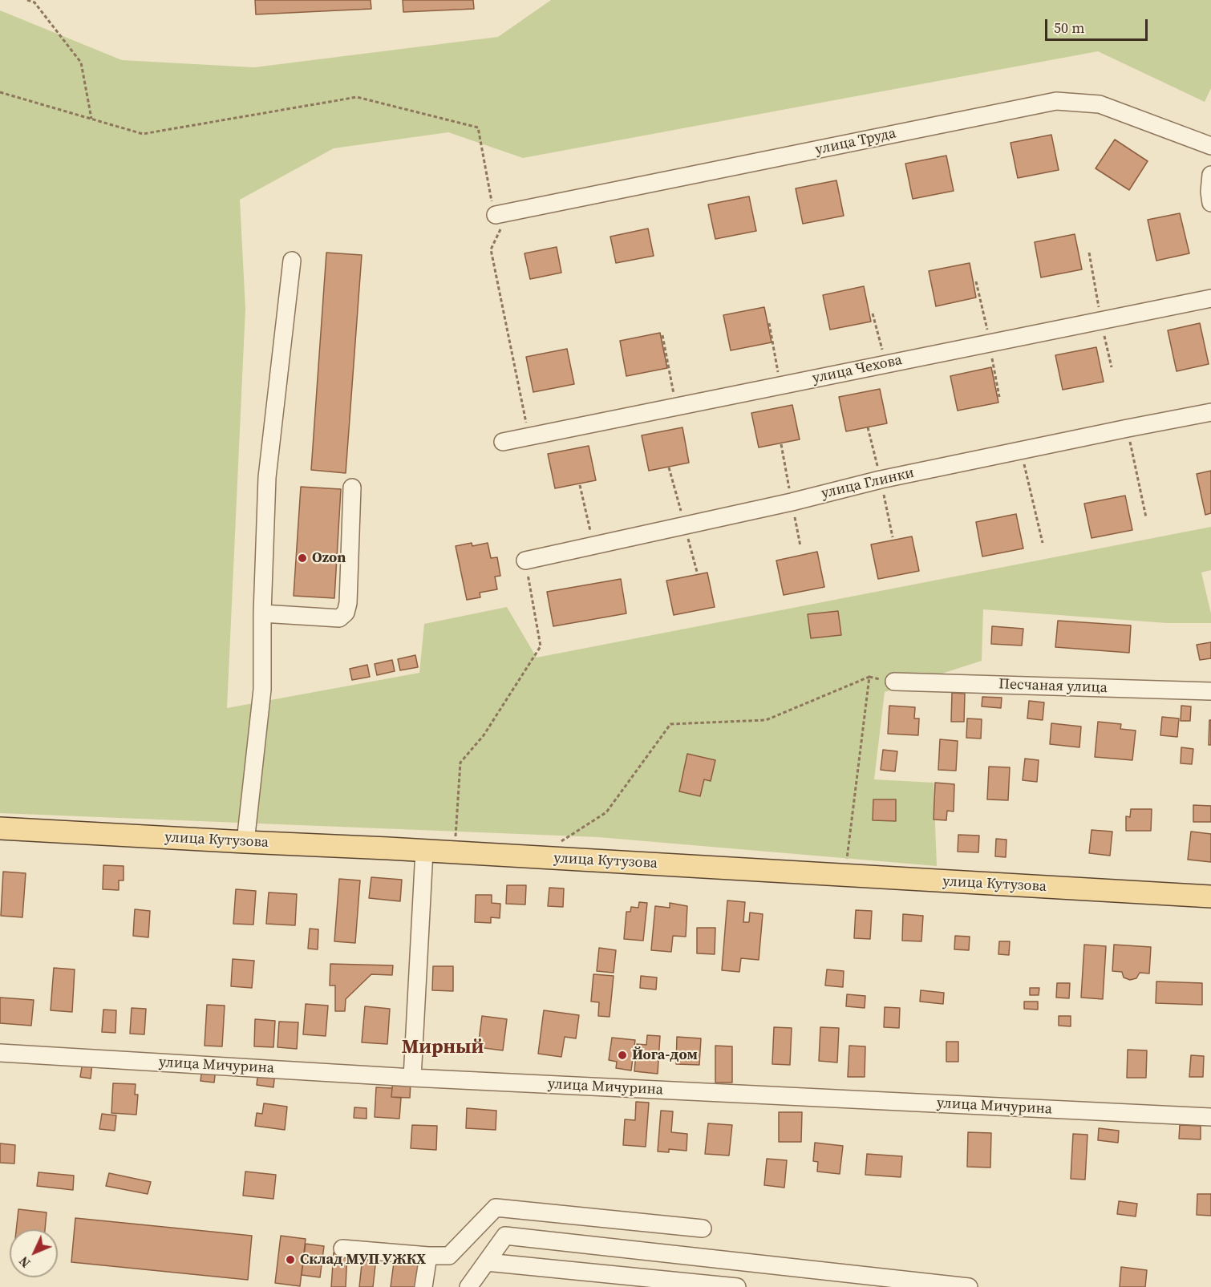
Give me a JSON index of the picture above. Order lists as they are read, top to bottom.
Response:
{
  "streets": {
    "main road": ["улица Кутузова"],
    "street": [
      "улица Труда",
      "улица Чехова",
      "улица Глинки",
      "Песчаная улица",
      "улица Мичурина"
    ]
  },
  "districts": ["Мирный"],
  "places": ["Ozon", "Йога-дом", "Склад МУП УЖКХ"],
  "scale_bar": "50 m",
  "north": "bottom left"
}
